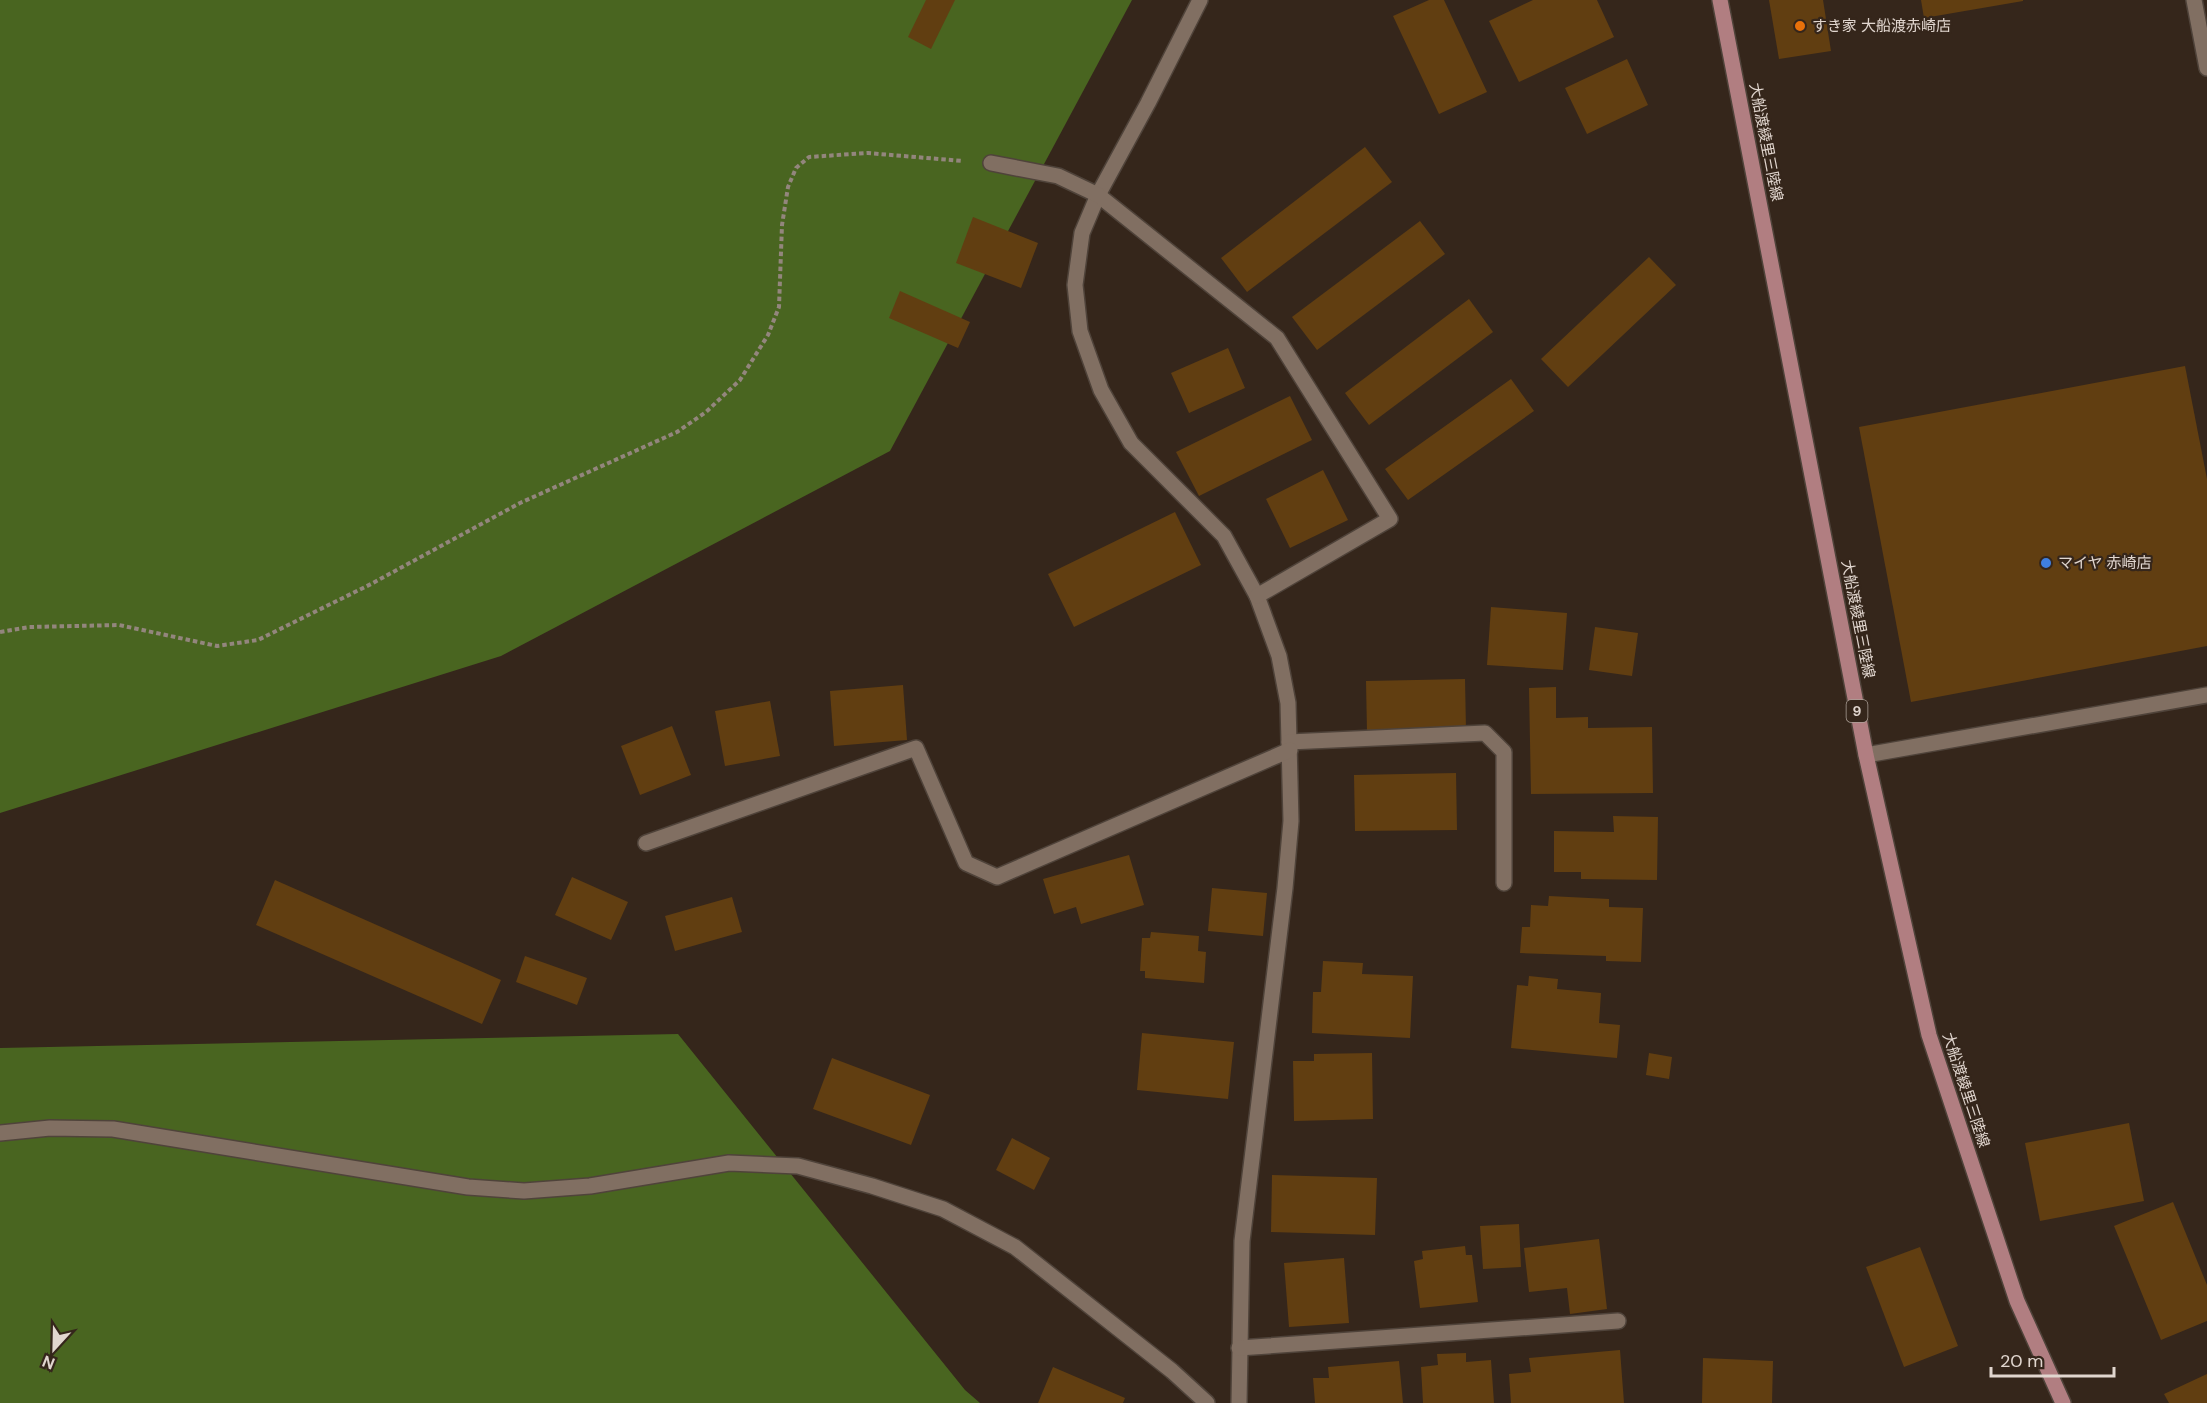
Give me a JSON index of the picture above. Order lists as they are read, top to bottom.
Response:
{
  "streets": {
    "main road": ["大船渡綾里三陸線", "9"]
  },
  "places": ["すき家 大船渡赤崎店", "マイヤ 赤崎店"],
  "scale_bar": "20 m",
  "north": "bottom"
}
